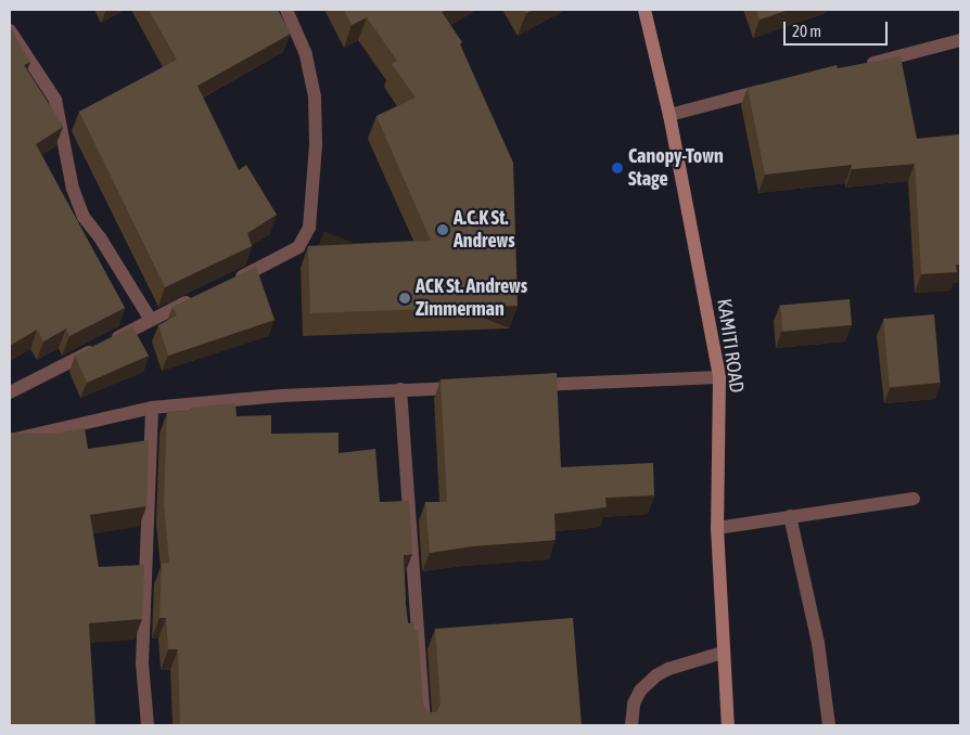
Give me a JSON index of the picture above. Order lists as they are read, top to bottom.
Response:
{
  "streets": {
    "main road": ["KAMITI ROAD"]
  },
  "places": ["Canopy-Town Stage", "A.C.K St. Andrews", "ACK St. Andrews Zimmerman"],
  "scale_bar": "20 m"
}
